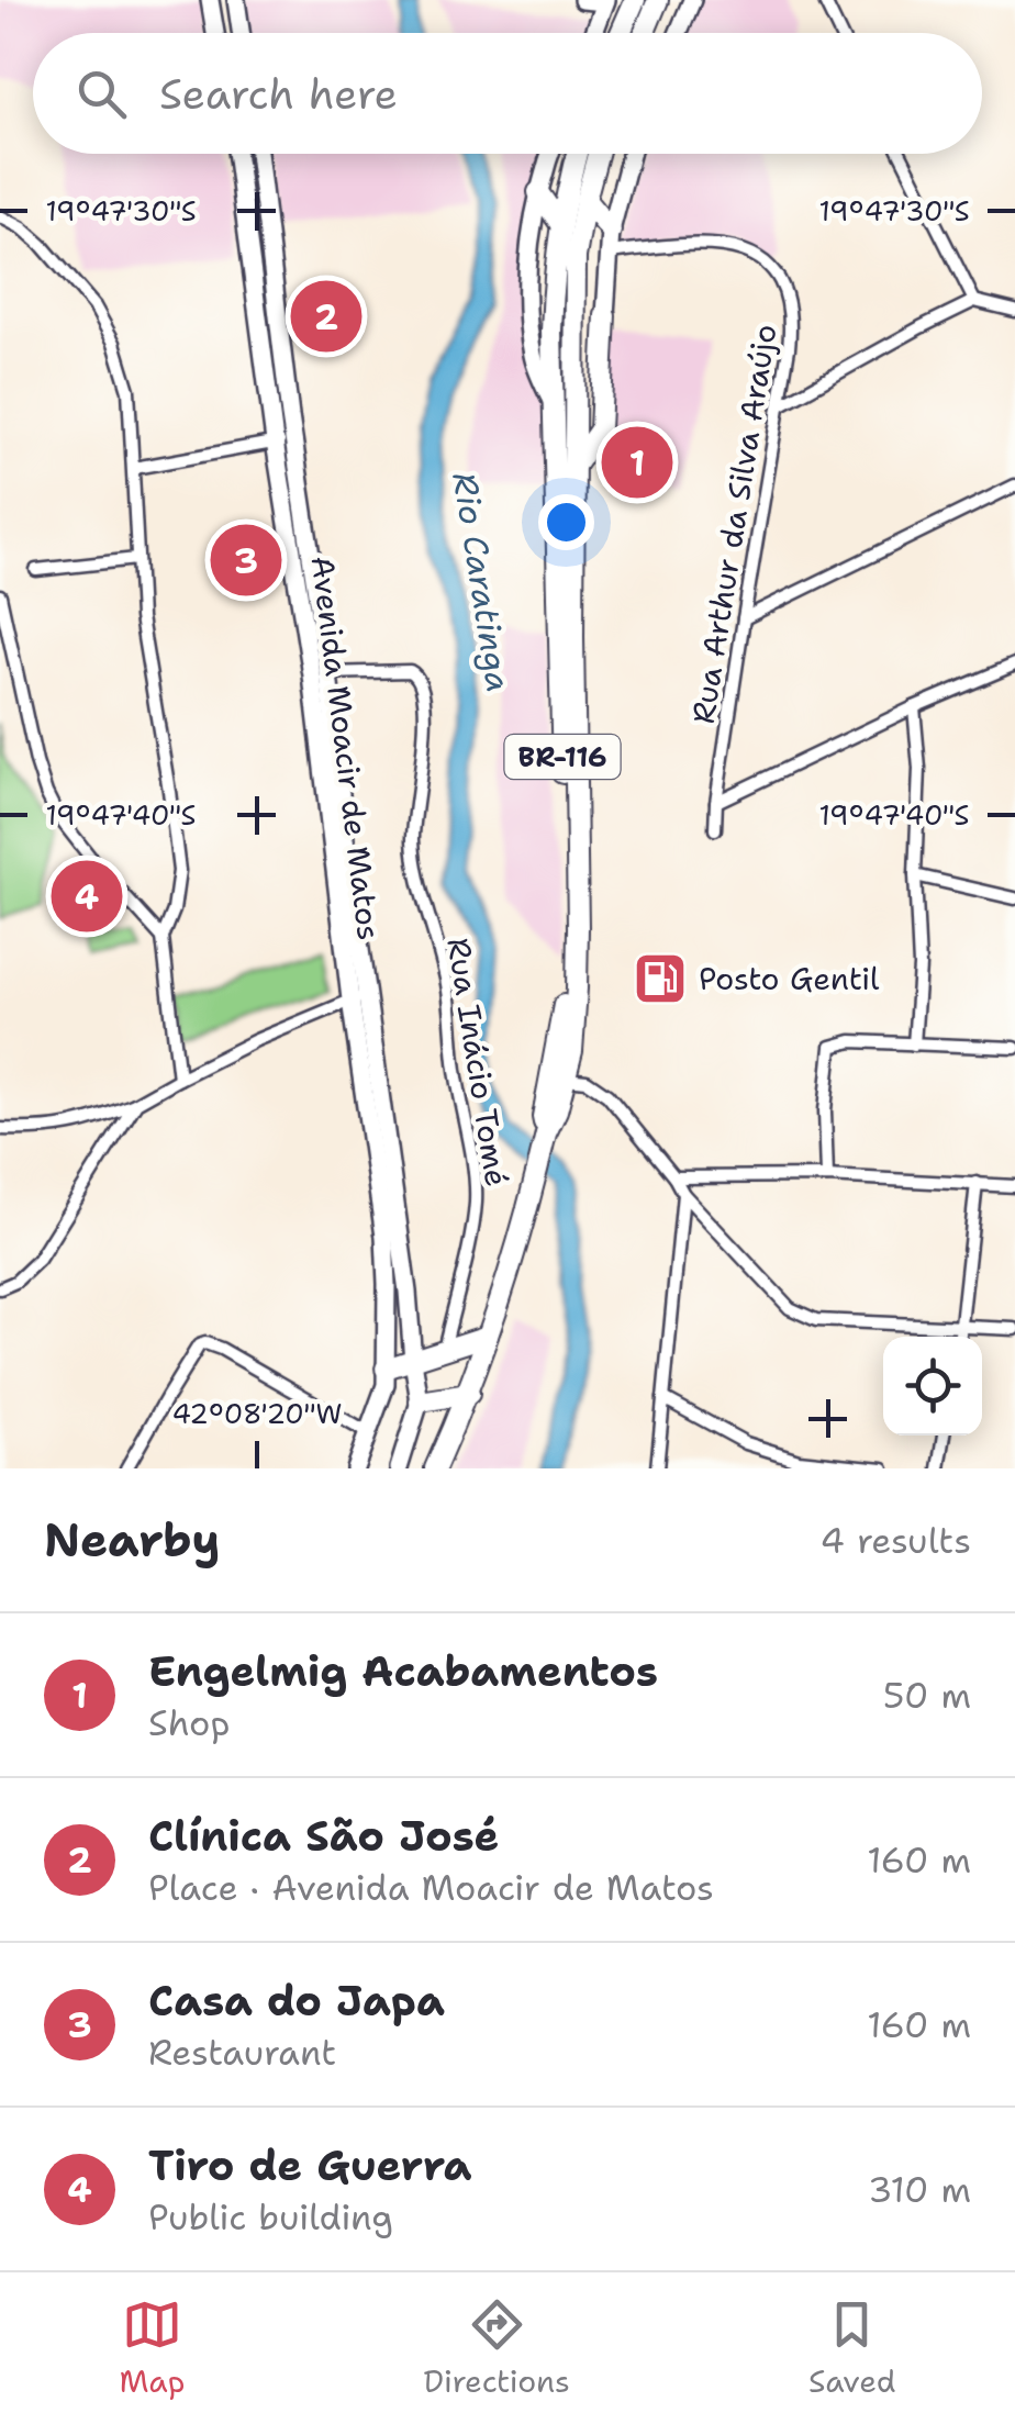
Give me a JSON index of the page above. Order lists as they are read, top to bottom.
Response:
{
  "streets": {
    "highway": ["BR-116"],
    "main road": ["Avenida Moacir de Matos"],
    "street": ["Rua Arthur da Silva Araújo", "Rua Inácio Tomé"]
  },
  "crossings": [
    ["Avenida Moacir de Matos", "Rua Inácio Tomé"]
  ],
  "water": ["Rio Caratinga"],
  "places": {
    "fuel station": ["Posto Gentil"]
  },
  "page": {
    "search": "Search here",
    "pins": [
      "2",
      "1",
      "3",
      "4"
    ],
    "heading": ["Nearby", "4 results"],
    "list": [
      {
        "mark": "1",
        "name": "Engelmig Acabamentos",
        "note": "Shop",
        "value": "50 m"
      },
      {
        "mark": "2",
        "name": "Clínica São José",
        "note": "Place · Avenida Moacir de Matos",
        "value": "160 m"
      },
      {
        "mark": "3",
        "name": "Casa do Japa",
        "note": "Restaurant",
        "value": "160 m"
      },
      {
        "mark": "4",
        "name": "Tiro de Guerra",
        "note": "Public building",
        "value": "310 m"
      }
    ],
    "nav": ["Map", "Directions", "Saved"]
  },
  "coordinates": ["19°47'30\"S", "19°47'40\"S", "42°08'20\"W"]
}
